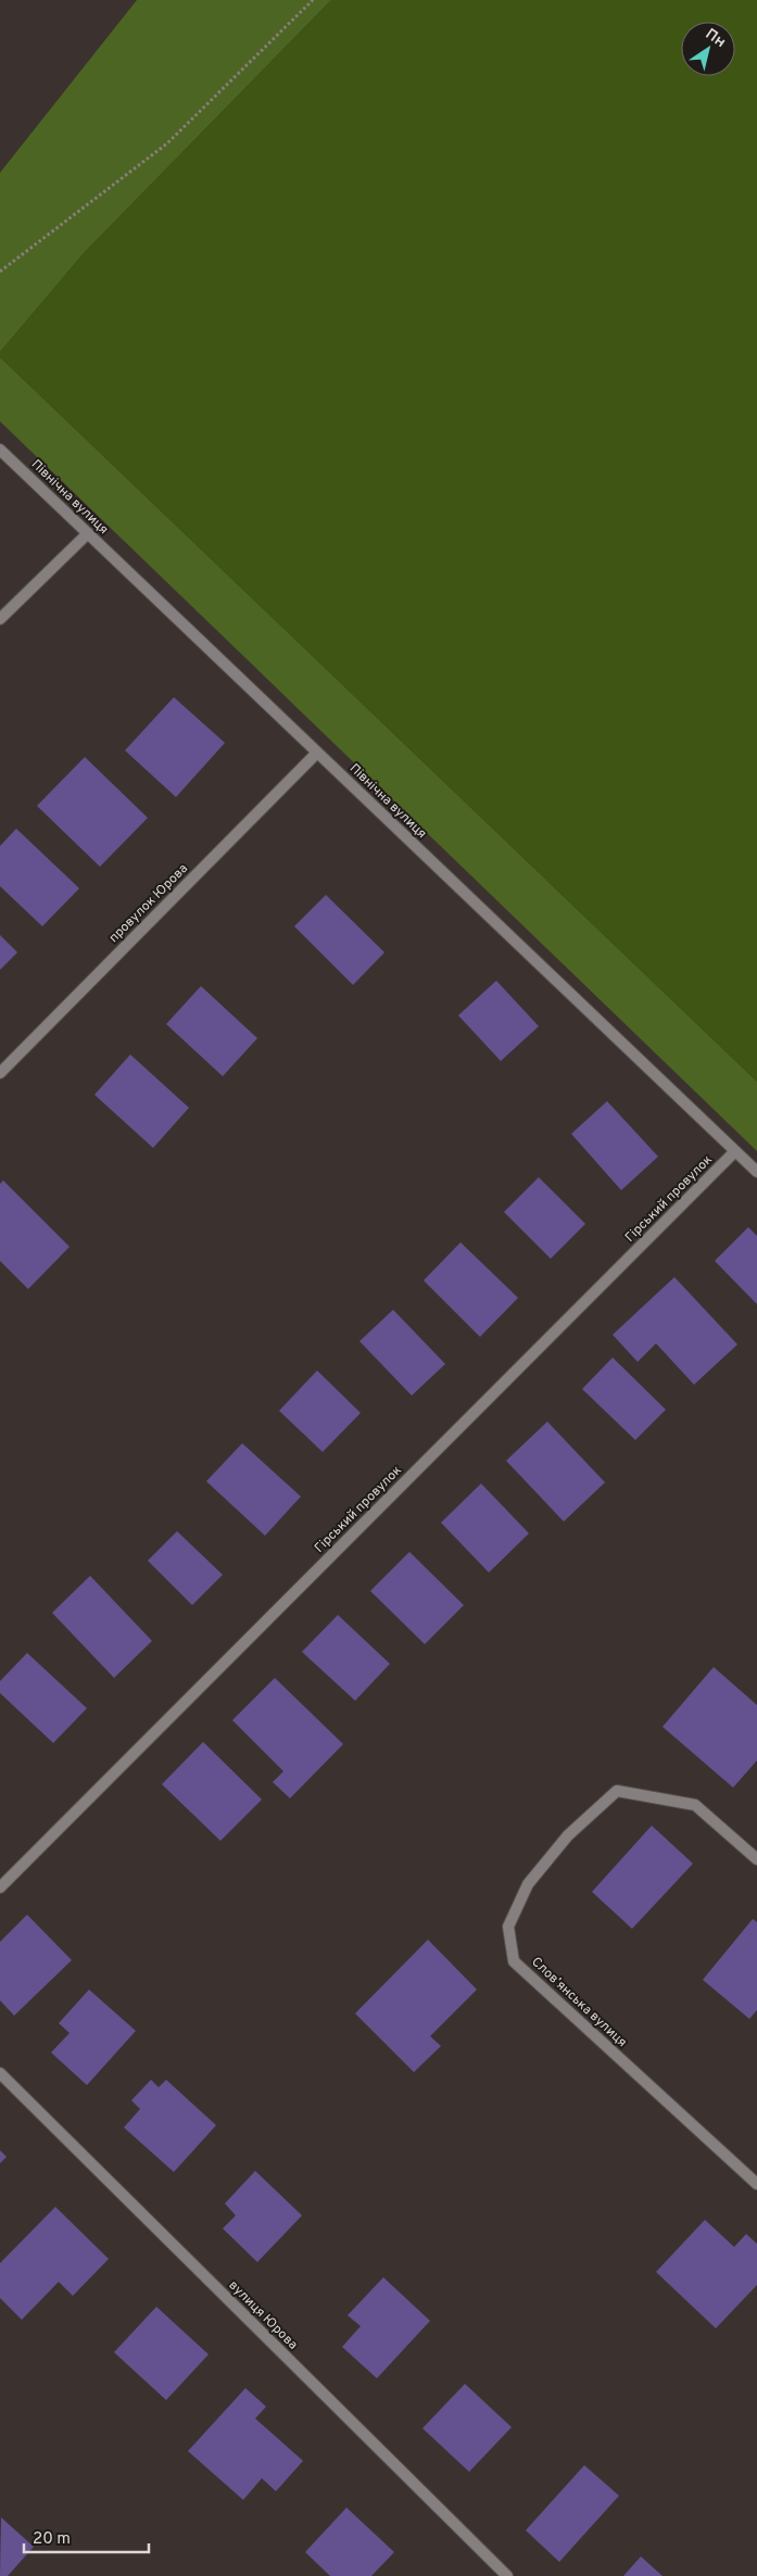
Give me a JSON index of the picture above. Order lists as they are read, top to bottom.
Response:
{
  "streets": {
    "street": [
      "Північна вулиця",
      "провулок Юрова",
      "Гірський провулок",
      "Словʼянська вулиця",
      "вулиця Юрова"
    ]
  },
  "crossings": [
    ["Північна вулиця", "провулок Юрова"],
    ["Північна вулиця", "Гірський провулок"]
  ],
  "scale_bar": "20 m",
  "north": "top right"
}
